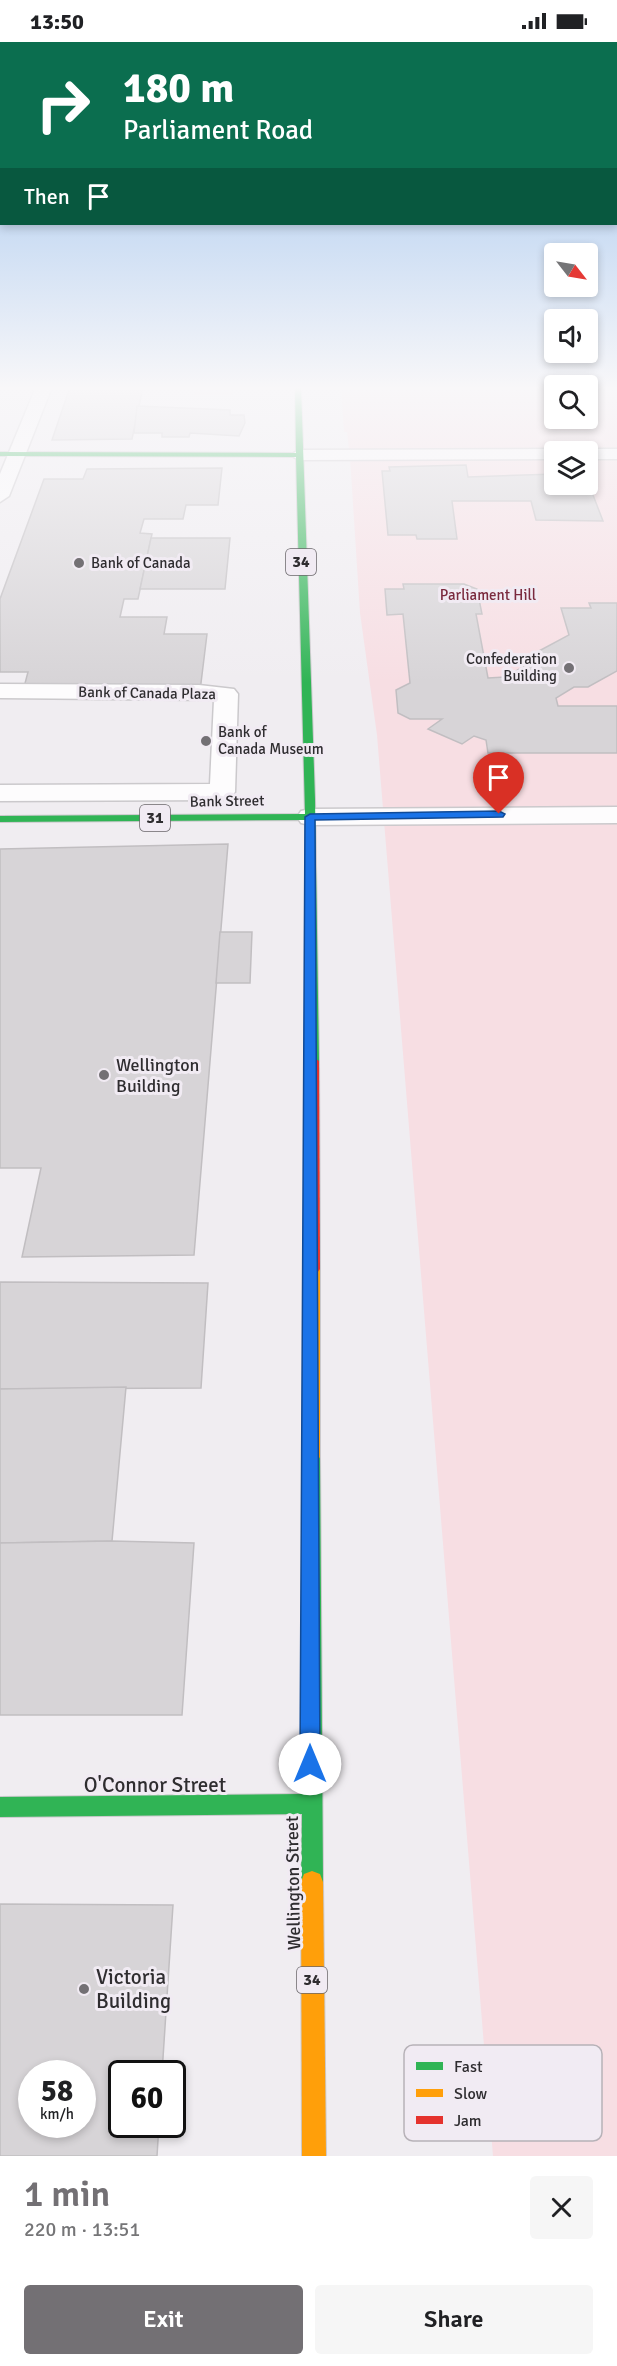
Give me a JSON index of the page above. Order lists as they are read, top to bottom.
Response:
{
  "streets": {
    "main road": [
      "34",
      "Bank Street",
      "31",
      "O'Connor Street",
      "Wellington Street"
    ],
    "street": ["Bank of Canada Plaza"]
  },
  "crossings": [
    ["Bank Street", "Wellington Street"],
    ["O'Connor Street", "Wellington Street"]
  ],
  "parks": ["Parliament Hill"],
  "places": [
    "Bank of Canada",
    "Confederation Building",
    "Bank of Canada Museum",
    "Wellington Building",
    "Victoria Building"
  ],
  "legend": ["Fast", "Slow", "Jam"],
  "north": "bottom right",
  "page": {
    "status": "13:50",
    "turn": ["180 m", "Parliament Road"],
    "then": "Then",
    "speed": "58 km/h",
    "limit": "60",
    "heading": ["1 min", "220 m · 13:51"],
    "buttons": ["Exit", "Share"]
  }
}
